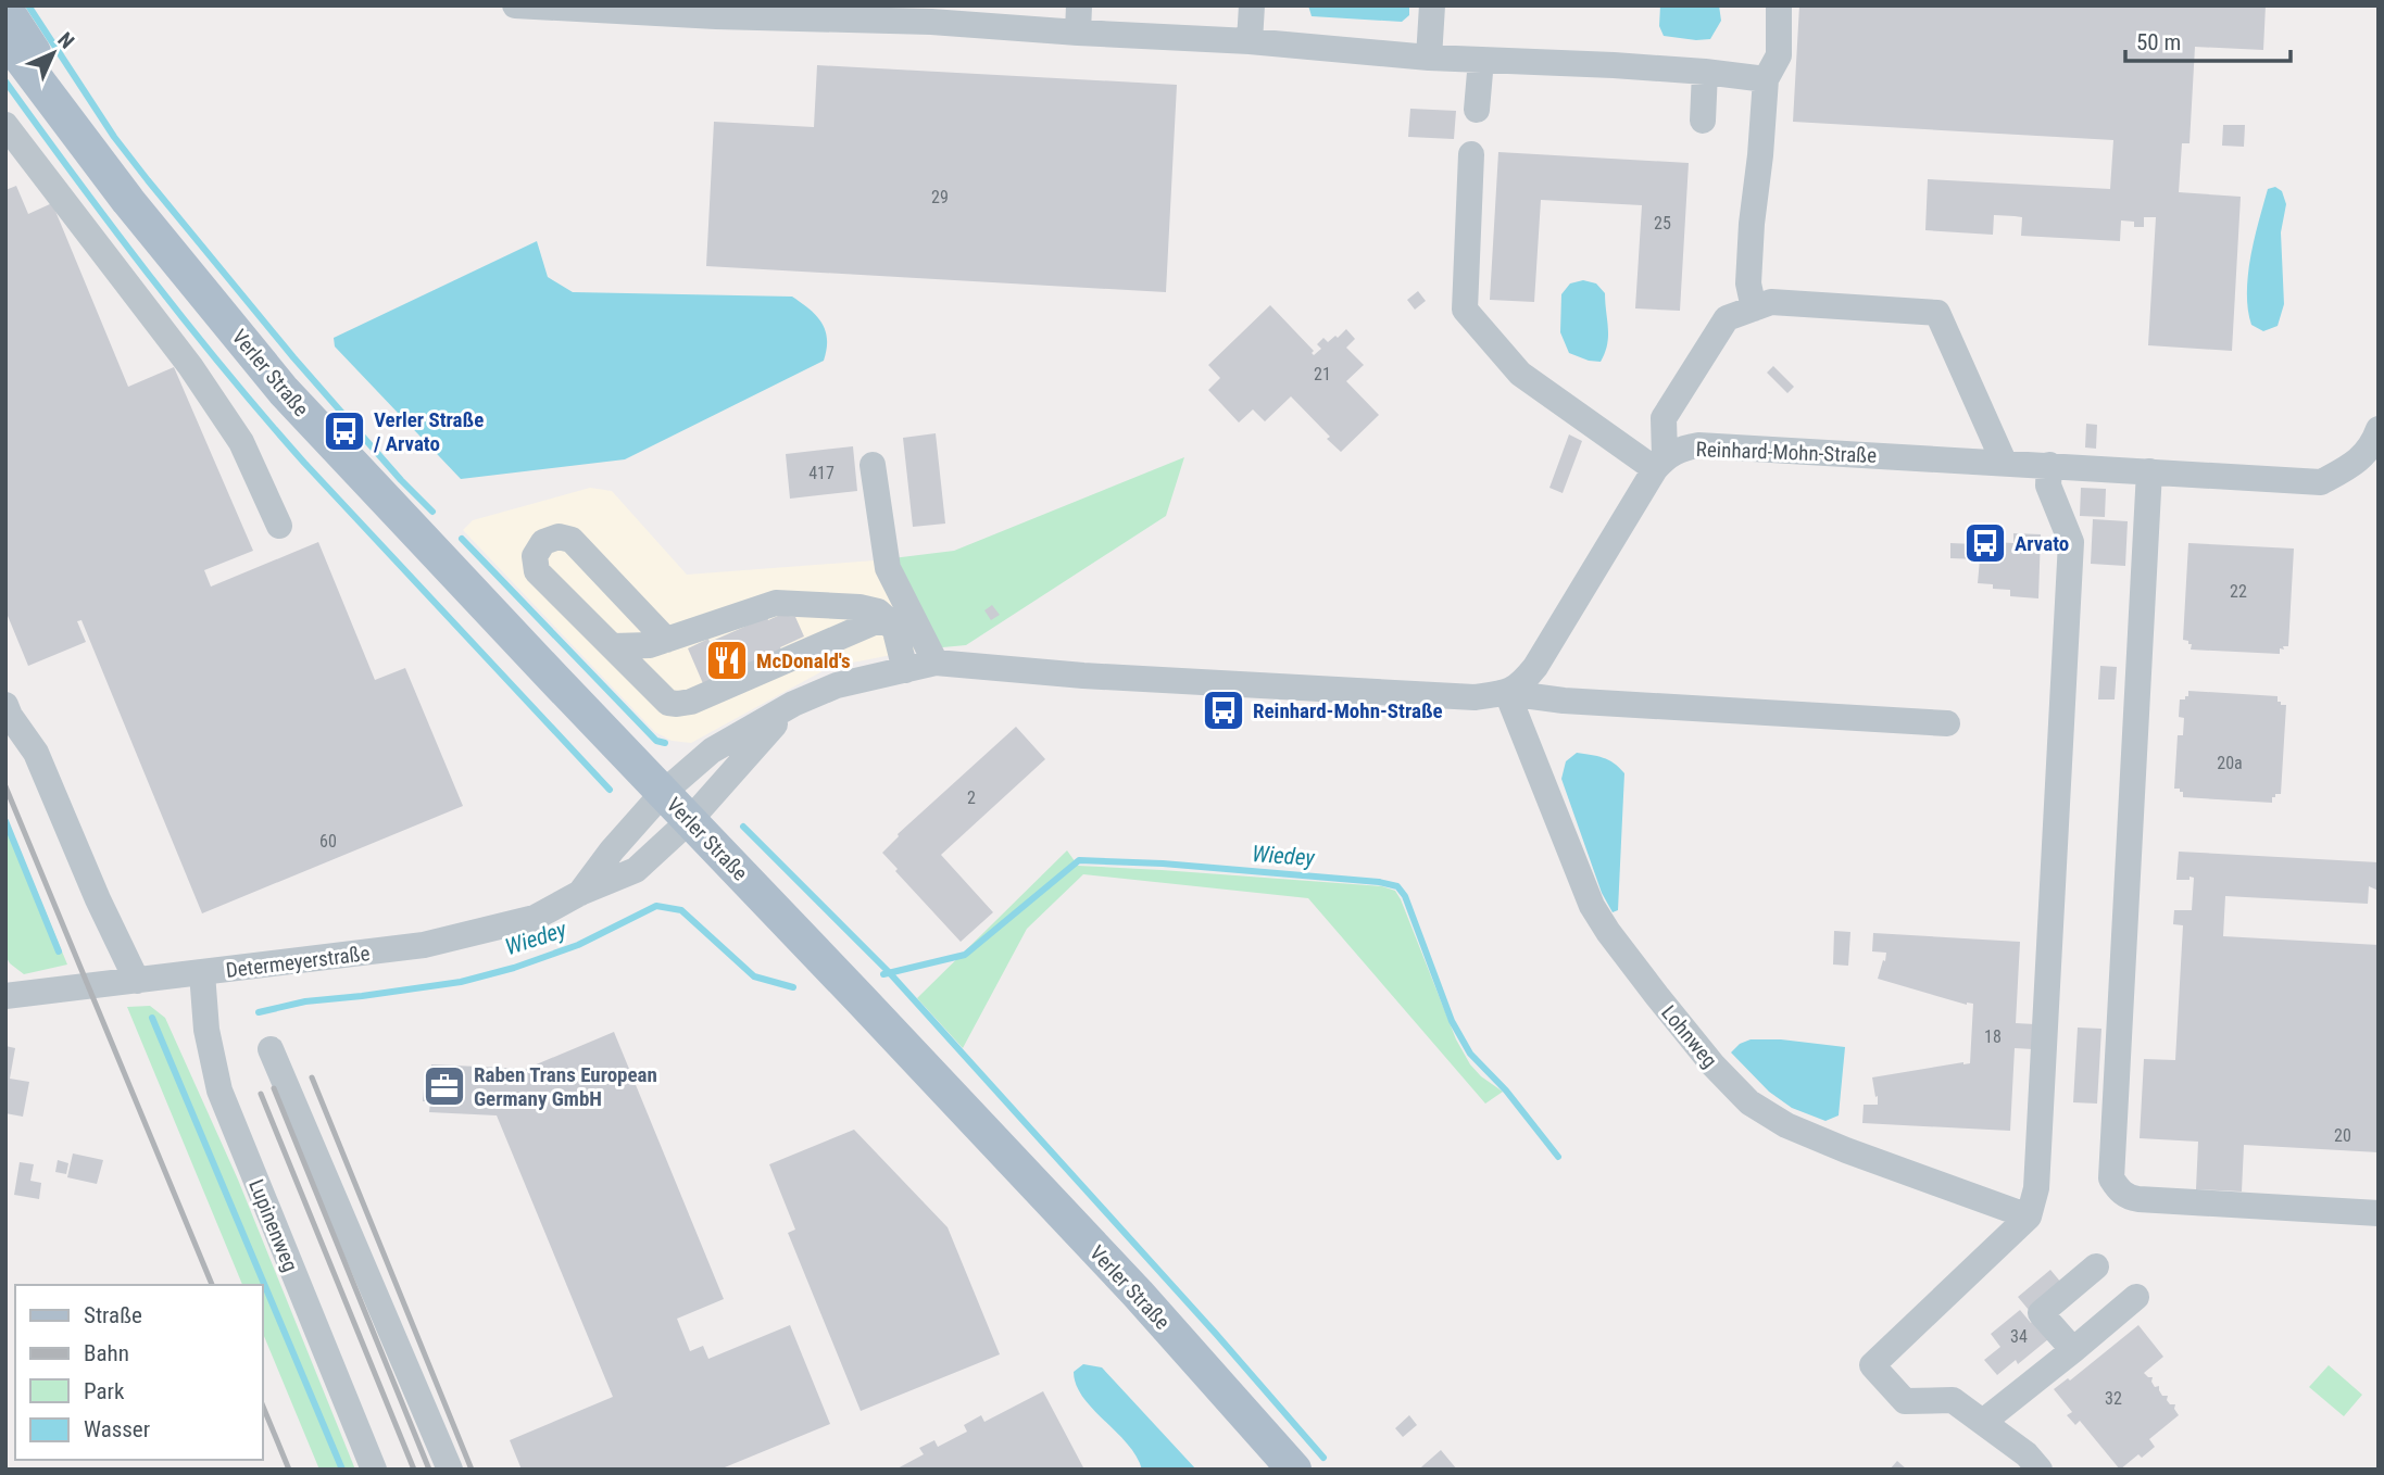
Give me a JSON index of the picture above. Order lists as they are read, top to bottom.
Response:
{
  "streets": {
    "main road": ["Verler Straße"],
    "street": [
      "Reinhard-Mohn-Straße",
      "Determeyerstraße",
      "Lohnweg",
      "Lupinenweg"
    ]
  },
  "crossings": [
    ["Verler Straße", "Determeyerstraße"],
    ["Determeyerstraße", "Lupinenweg"]
  ],
  "water": ["Wiedey"],
  "places": {
    "bus stop": ["Verler Straße / Arvato", "Arvato", "Reinhard-Mohn-Straße"],
    "restaurant": ["McDonald's"],
    "office": ["Raben Trans European Germany GmbH"]
  },
  "house_numbers": [
    "29",
    "25",
    "21",
    "417",
    "22",
    "20a",
    "2",
    "60",
    "18",
    "20",
    "34",
    "32"
  ],
  "legend": [
    "Straße",
    "Bahn",
    "Park",
    "Wasser"
  ],
  "scale_bar": "50 m",
  "north": "top right"
}
